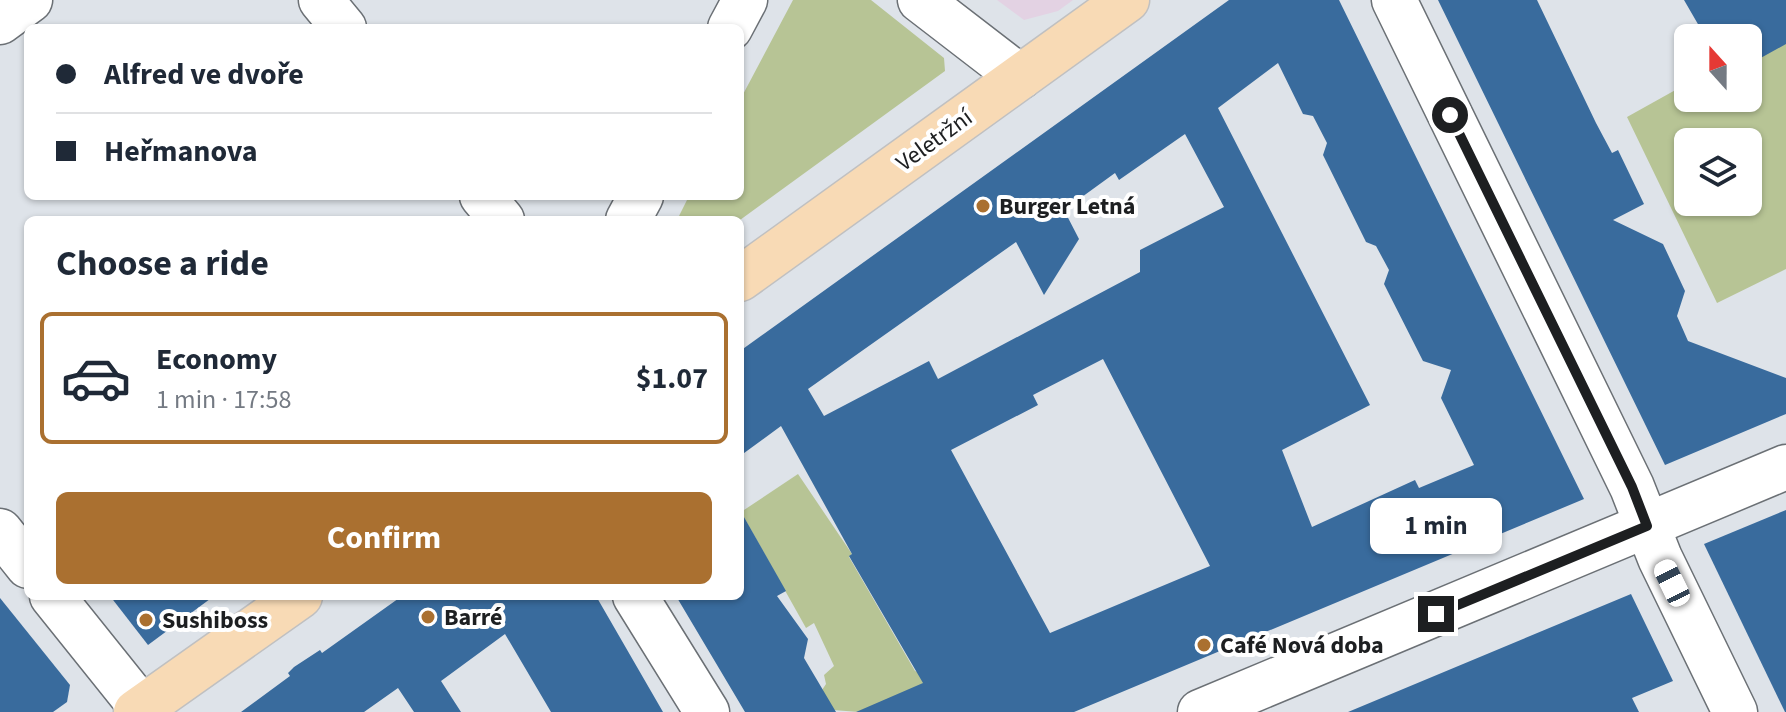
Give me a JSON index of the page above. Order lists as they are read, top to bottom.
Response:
{
  "streets": {
    "main road": ["Veletržní"]
  },
  "places": [
    "Burger Letná",
    "Barré",
    "Sushiboss",
    "Café Nová doba"
  ],
  "north": "top",
  "page": {
    "banner": ["Alfred ve dvoře", "Heřmanova"],
    "heading": "Choose a ride",
    "list": [
      {
        "name": "Economy",
        "note": "1 min · 17:58",
        "value": "$1.07"
      }
    ],
    "buttons": "Confirm",
    "bubble": "1 min"
  }
}
